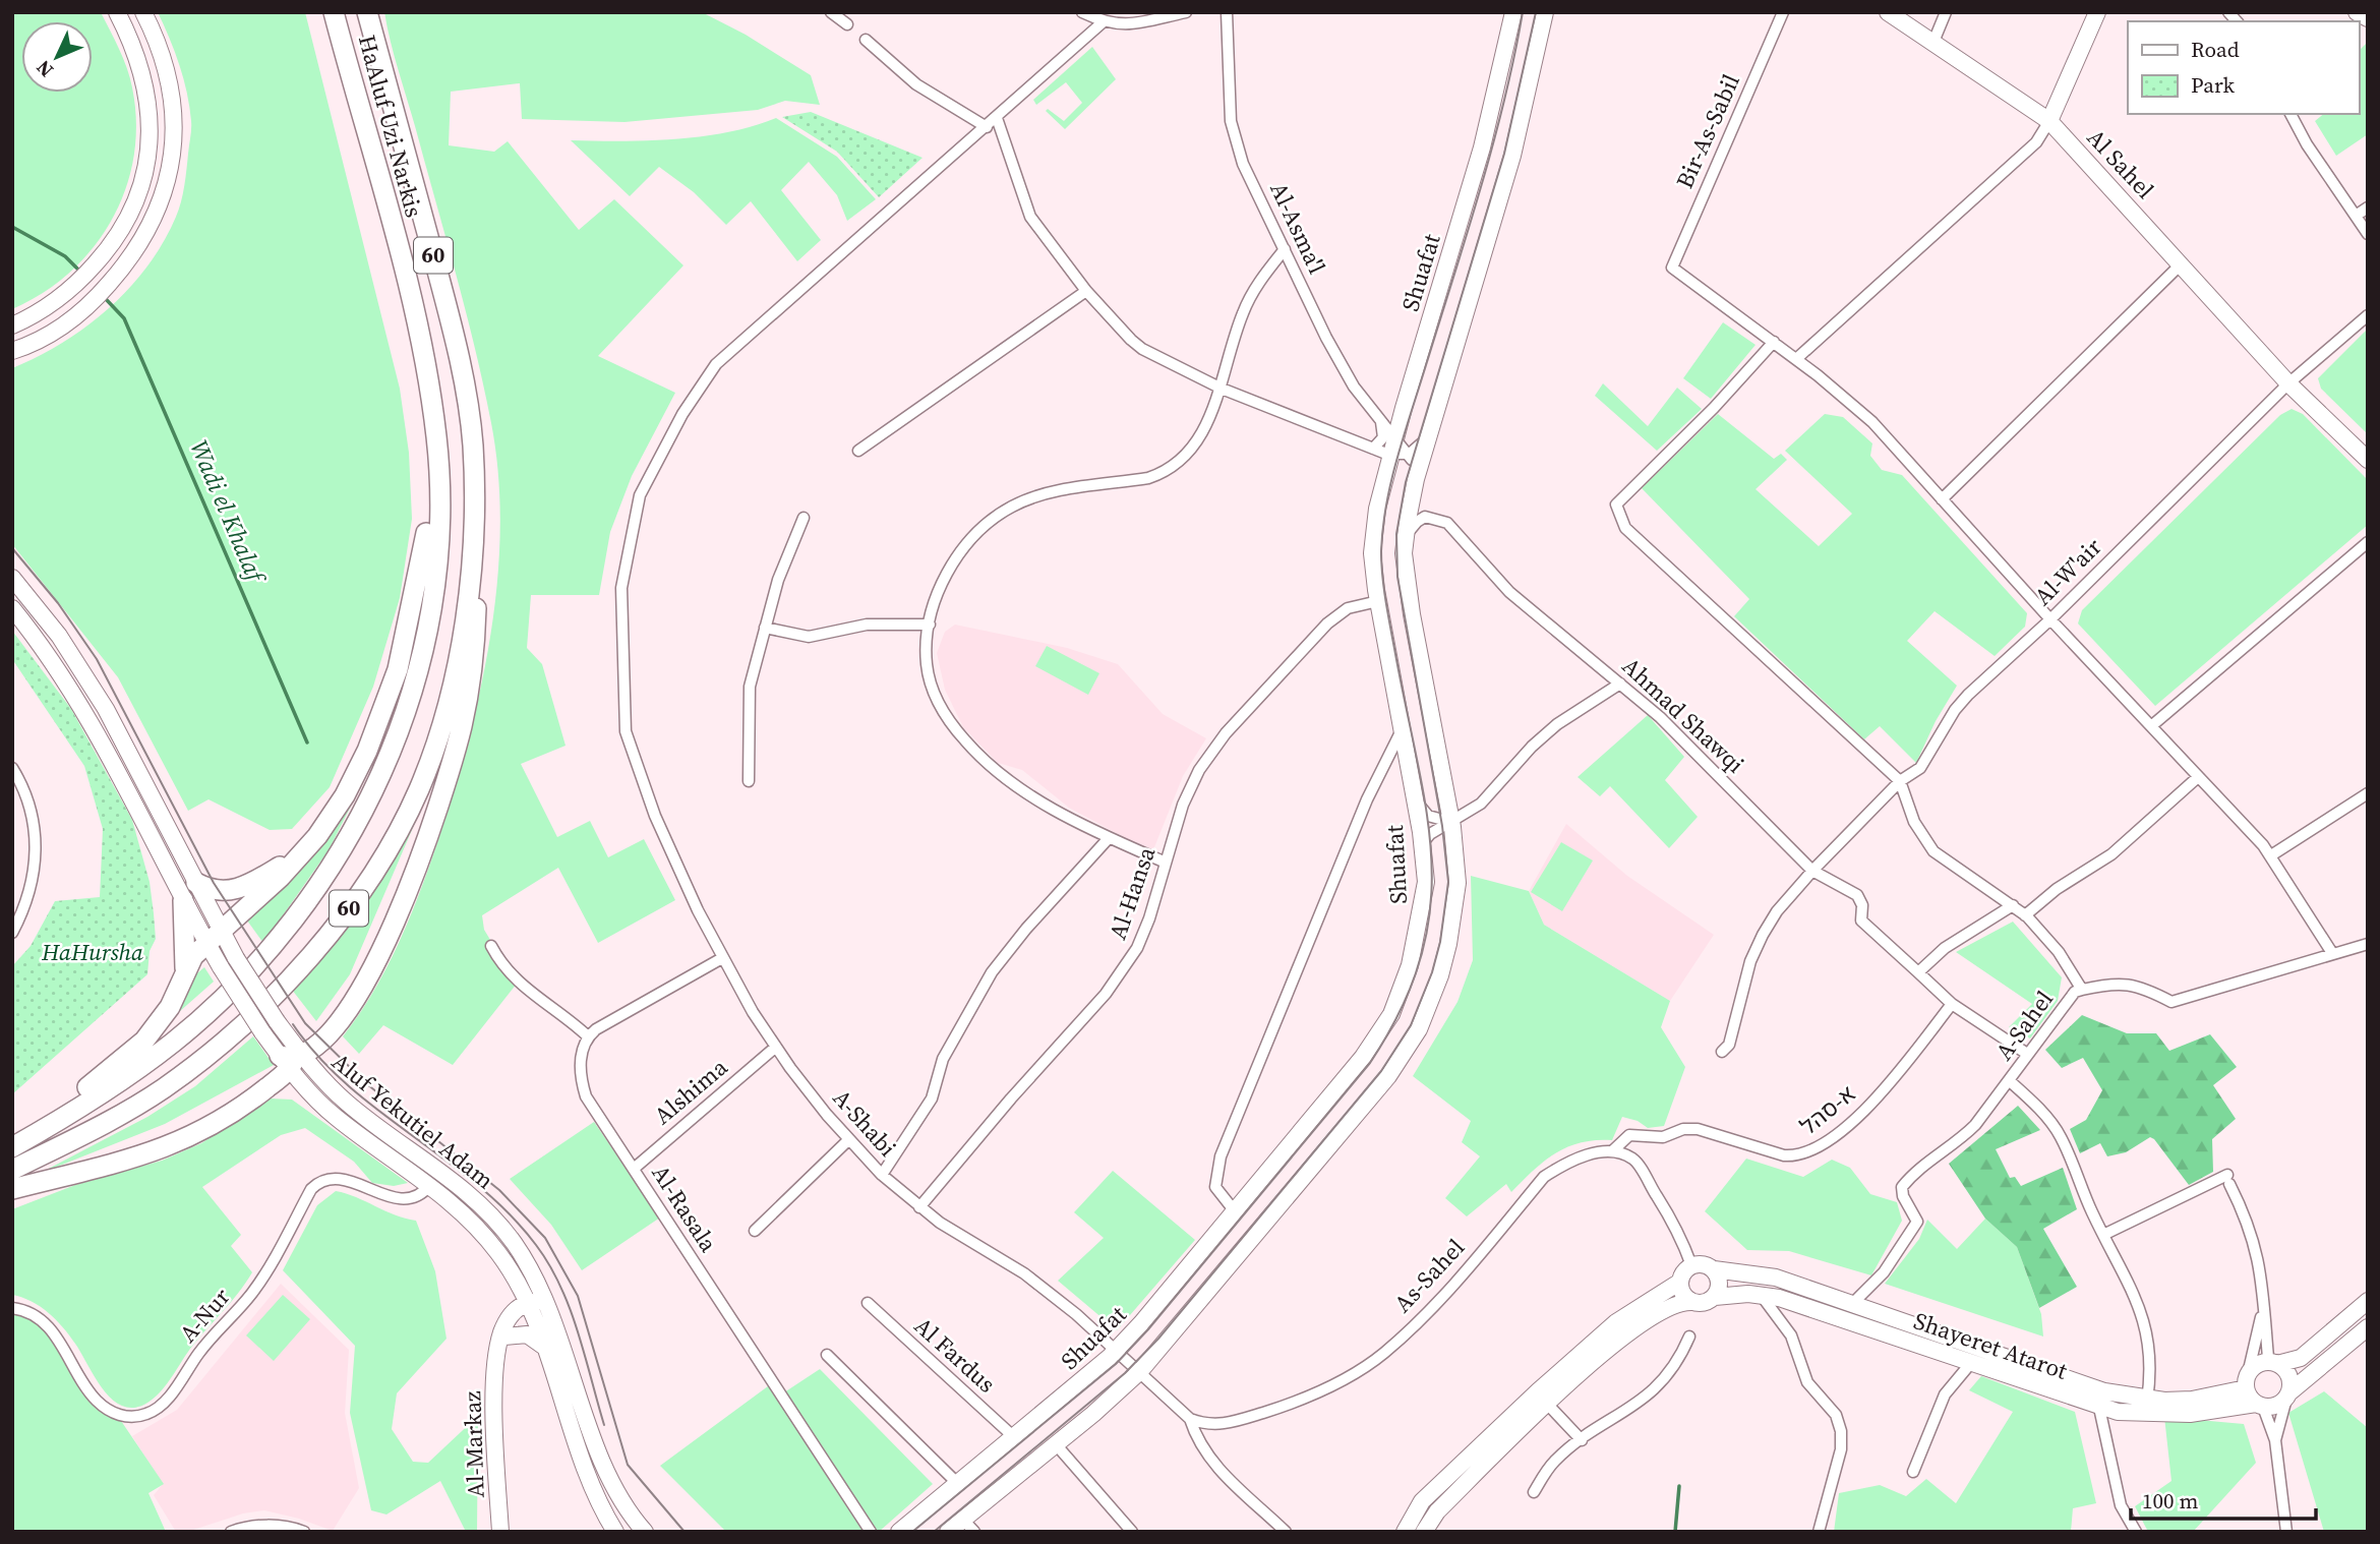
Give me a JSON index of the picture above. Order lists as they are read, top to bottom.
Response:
{
  "streets": {
    "highway": ["HaAluf Uzi Narkis", "60"],
    "street": [
      "Bir-As-Sabil",
      "Al Sahel",
      "Al-Asma'l",
      "Shuafat",
      "Al-W'air",
      "Ahmad Shawqi",
      "Al-Hansa",
      "A-Sahel",
      "Alshima",
      "א-סהל",
      "Aluf Yekutiel Adam",
      "A-Shabi",
      "Al-Rasala",
      "As-Sahel",
      "A-Nur",
      "Shayeret Atarot",
      "Al Fardus",
      "Al-Markaz"
    ]
  },
  "crossings": [
    ["HaAluf Uzi Narkis", "60"],
    ["Al Sahel", "Al-W'air"],
    ["Al-Asma'l", "Shuafat"],
    ["Shuafat", "Al-Hansa"],
    ["Shuafat", "A-Shabi"],
    ["Shuafat", "Al Fardus"],
    ["Al-W'air", "Ahmad Shawqi"],
    ["Al-W'air", "A-Sahel"],
    ["Al-Hansa", "A-Shabi"],
    ["A-Sahel", "Shayeret Atarot"],
    ["Alshima", "A-Shabi"],
    ["Alshima", "Al-Rasala"],
    ["א-סהל", "As-Sahel"],
    ["Aluf Yekutiel Adam", "A-Nur"],
    ["Aluf Yekutiel Adam", "Al-Markaz"]
  ],
  "water": ["Wadi el Khalaf"],
  "parks": ["HaHursha"],
  "legend": ["Road", "Park"],
  "scale_bar": "100 m",
  "north": "bottom left"
}
